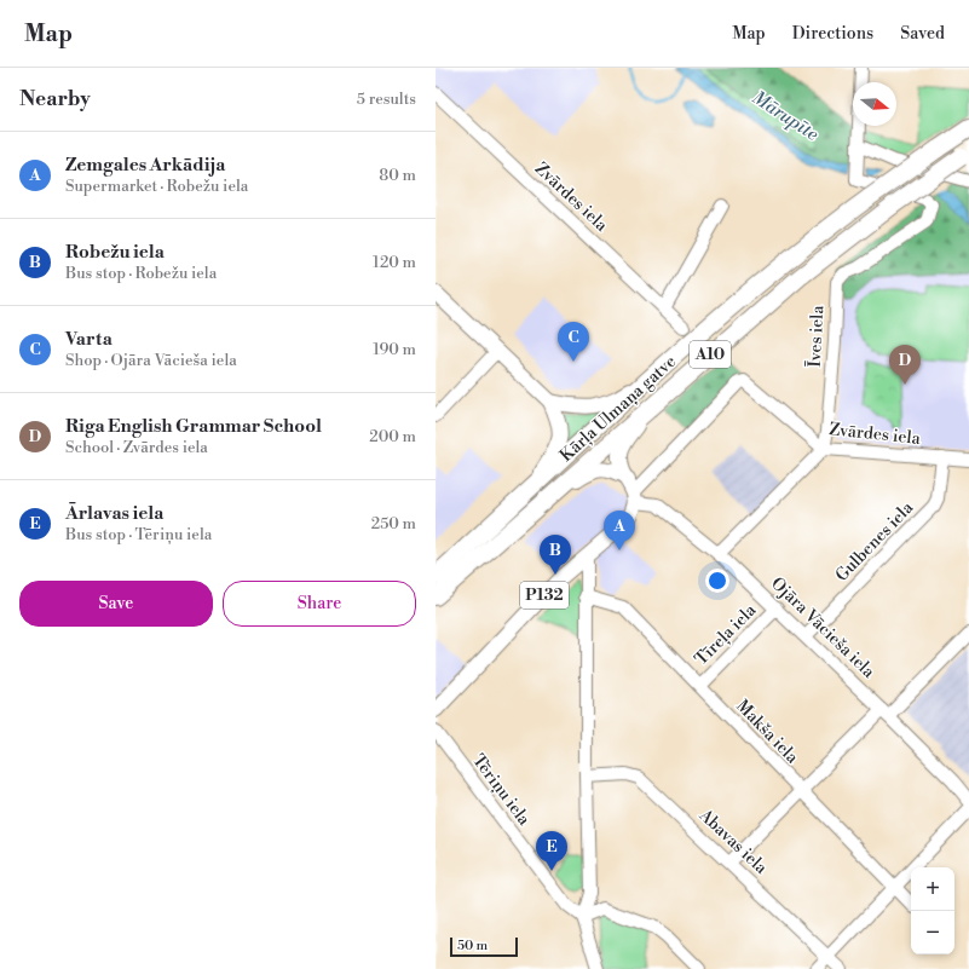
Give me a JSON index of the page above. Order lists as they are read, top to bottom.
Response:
{
  "streets": {
    "highway": ["A10", "Kārļa Ulmaņa gatve"],
    "main road": ["P132"],
    "street": [
      "Zvārdes iela",
      "Īves iela",
      "Gulbenes iela",
      "Ojāra Vācieša iela",
      "Tīreļa iela",
      "Makša iela",
      "Tēriņu iela",
      "Abavas iela"
    ]
  },
  "crossings": [
    ["Zvārdes iela", "Īves iela"],
    ["Zvārdes iela", "Gulbenes iela"],
    ["Zvārdes iela", "P132"],
    ["Zvārdes iela", "Ojāra Vācieša iela"],
    ["Gulbenes iela", "Ojāra Vācieša iela"],
    ["P132", "Ojāra Vācieša iela"],
    ["Ojāra Vācieša iela", "Tīreļa iela"],
    ["Tīreļa iela", "Makša iela"]
  ],
  "water": ["Mārupīte"],
  "scale_bar": "50 m",
  "north": "right",
  "page": {
    "header": "Map",
    "nav": ["Map", "Directions", "Saved"],
    "heading": ["Nearby", "5 results"],
    "list": [
      {
        "mark": "A",
        "name": "Zemgales Arkādija",
        "note": "Supermarket · Robežu iela",
        "value": "80 m"
      },
      {
        "mark": "B",
        "name": "Robežu iela",
        "note": "Bus stop · Robežu iela",
        "value": "120 m"
      },
      {
        "mark": "C",
        "name": "Varta",
        "note": "Shop · Ojāra Vācieša iela",
        "value": "190 m"
      },
      {
        "mark": "D",
        "name": "Riga English Grammar School",
        "note": "School · Zvārdes iela",
        "value": "200 m"
      },
      {
        "mark": "E",
        "name": "Ārlavas iela",
        "note": "Bus stop · Tēriņu iela",
        "value": "250 m"
      }
    ],
    "pins": [
      "C",
      "D",
      "A",
      "B",
      "E"
    ],
    "buttons": ["Save", "Share"],
    "map_buttons": ["+", "−"],
    "scale": "50 m"
  }
}
